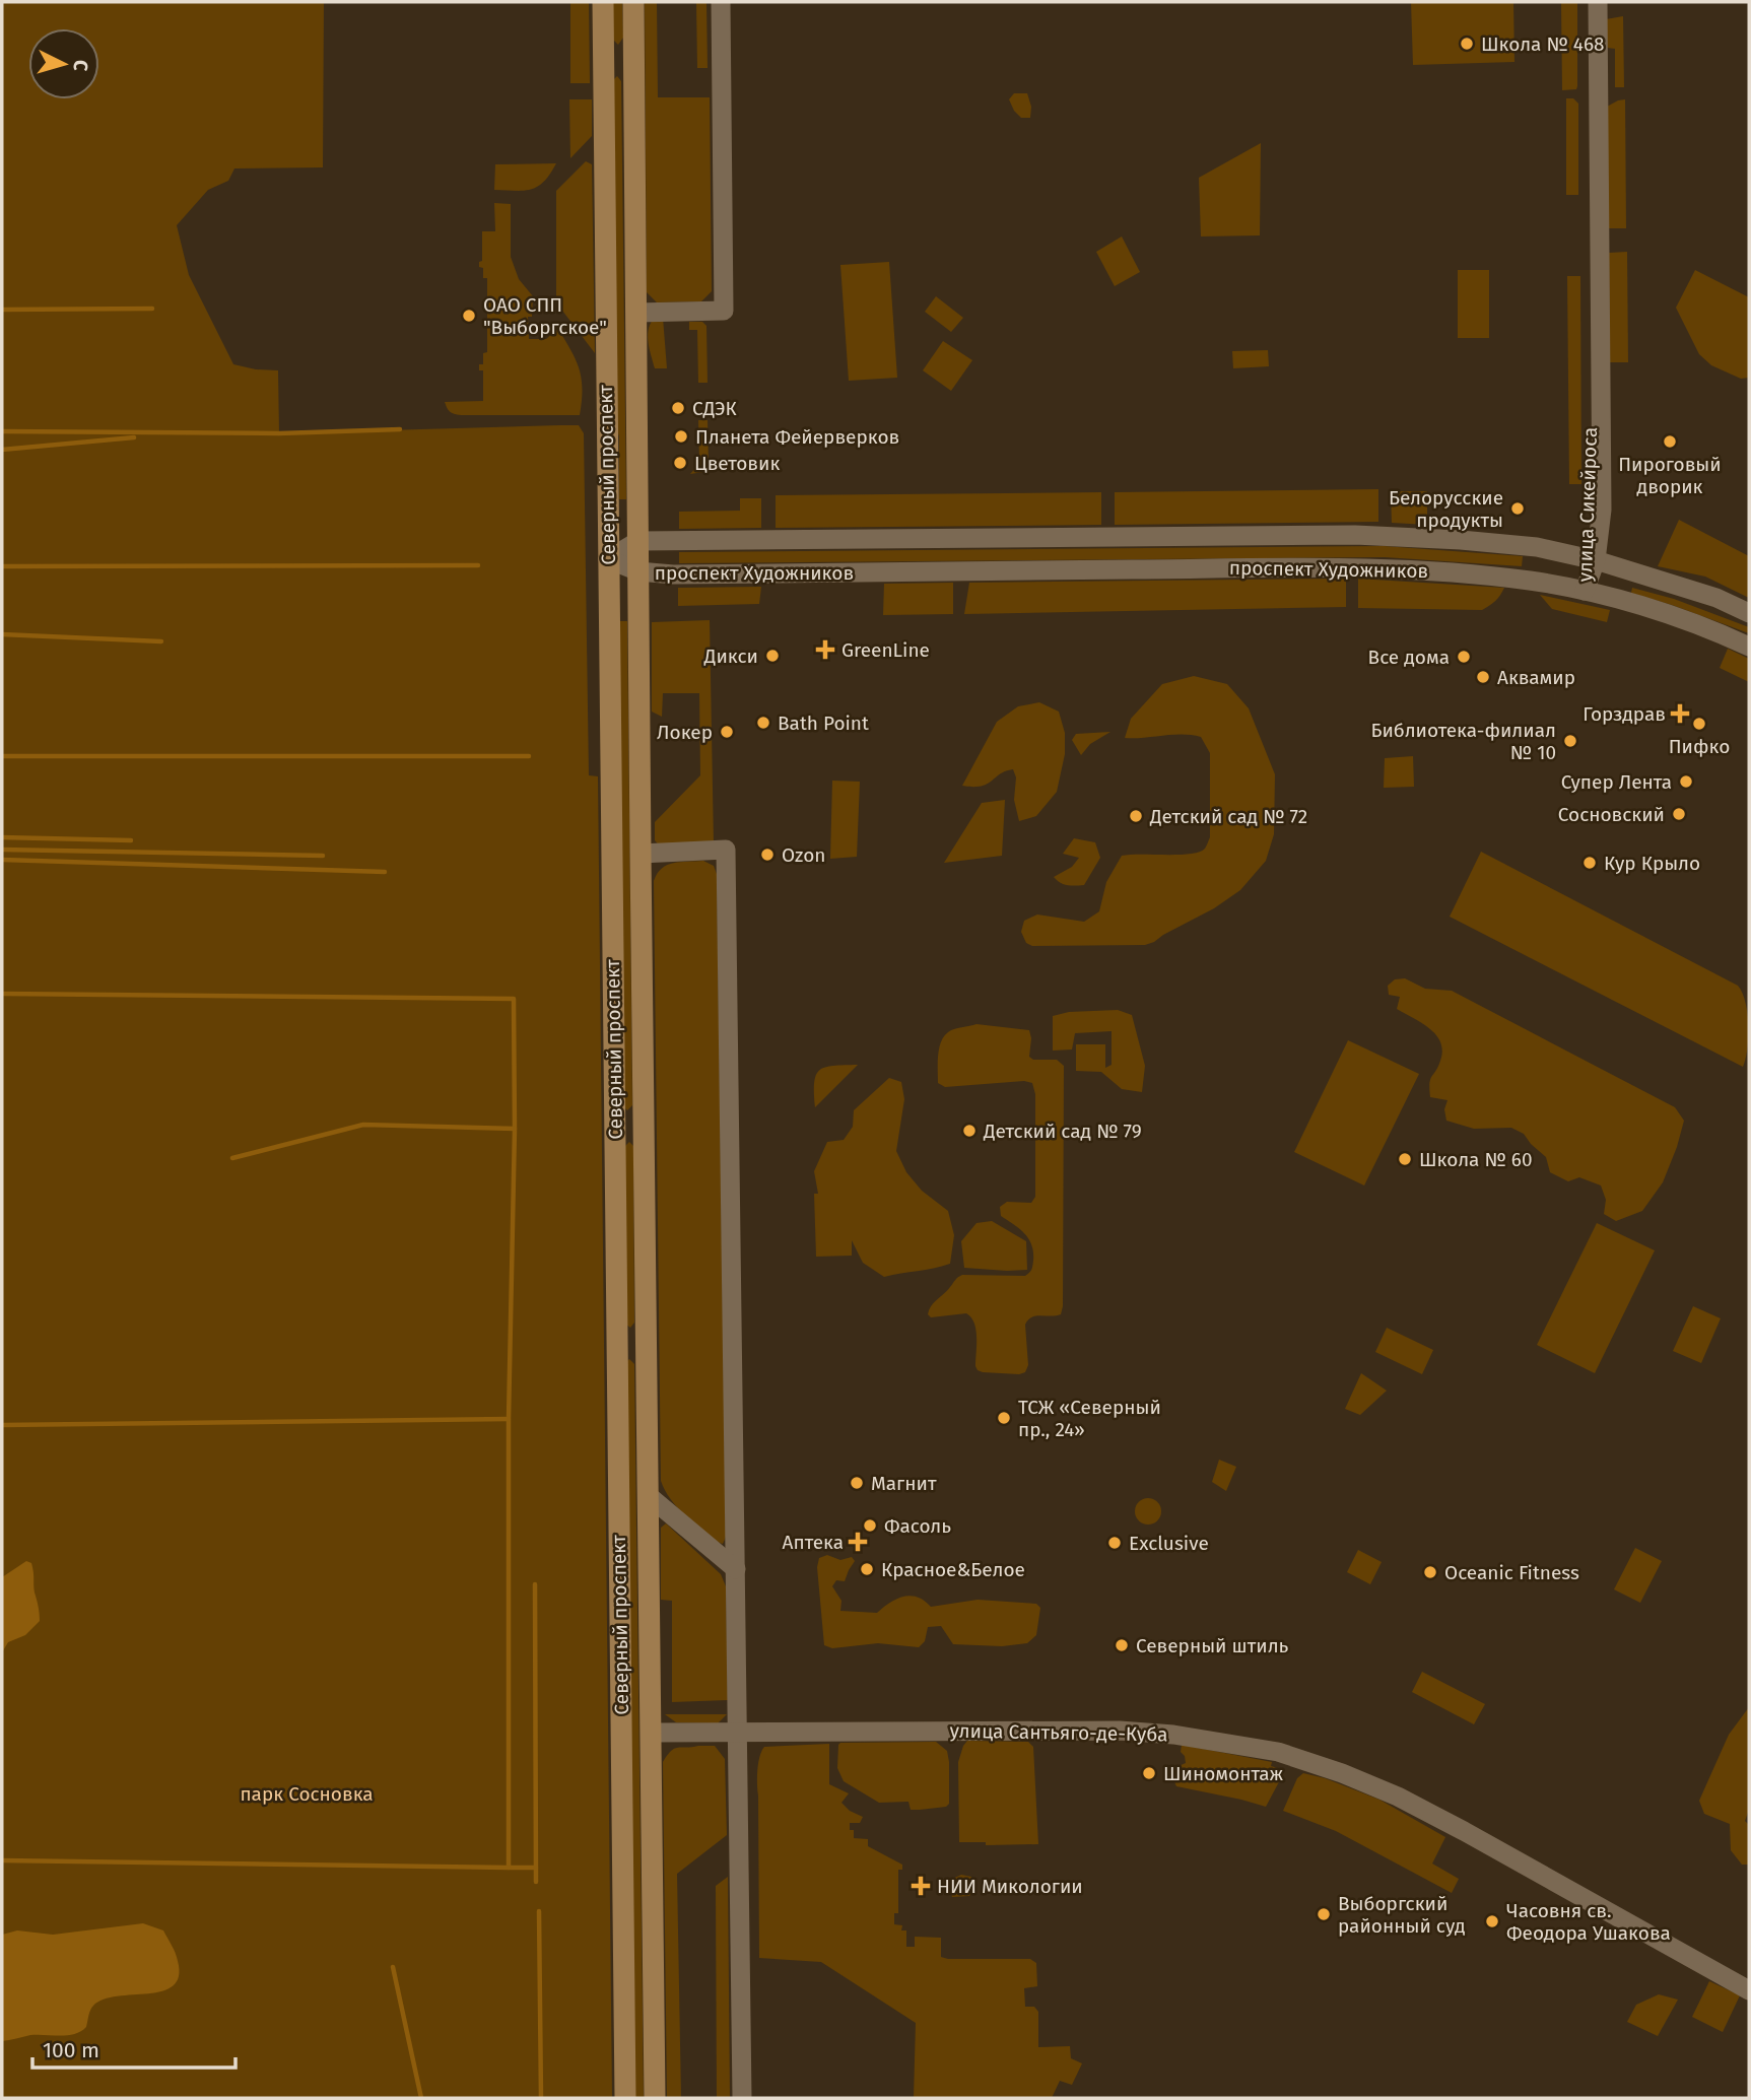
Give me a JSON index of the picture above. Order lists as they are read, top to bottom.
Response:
{
  "streets": {
    "main road": ["Северный проспект"],
    "street": ["улица Сикейроса", "проспект Художников", "улица Сантьяго-де-Куба"]
  },
  "crossings": [
    ["Северный проспект", "проспект Художников"],
    ["Северный проспект", "улица Сантьяго-де-Куба"],
    ["улица Сикейроса", "проспект Художников"]
  ],
  "parks": ["парк Сосновка"],
  "places": {
    "other": [
      "Школа № 468",
      "ОАО СПП \"Выборгское\"",
      "СДЭК",
      "Планета Фейерверков",
      "Пироговый дворик",
      "Цветовик",
      "Белорусские продукты",
      "Дикси",
      "Все дома",
      "Аквамир",
      "Bath Point",
      "Пифко",
      "Локер",
      "Библиотека-филиал № 10",
      "Супер Лента",
      "Сосновский",
      "Детский сад № 72",
      "Ozon",
      "Кур Крыло",
      "Детский сад № 79",
      "Школа № 60",
      "ТСЖ «Северный пр., 24»",
      "Магнит",
      "Фасоль",
      "Exclusive",
      "Красное&Белое",
      "Oceanic Fitness",
      "Северный штиль",
      "Шиномонтаж",
      "Выборгский районный суд",
      "Часовня св. Феодора Ушакова"
    ],
    "health": [
      "GreenLine",
      "Горздрав",
      "Аптека",
      "НИИ Микологии"
    ]
  },
  "scale_bar": "100 m",
  "north": "right"
}
